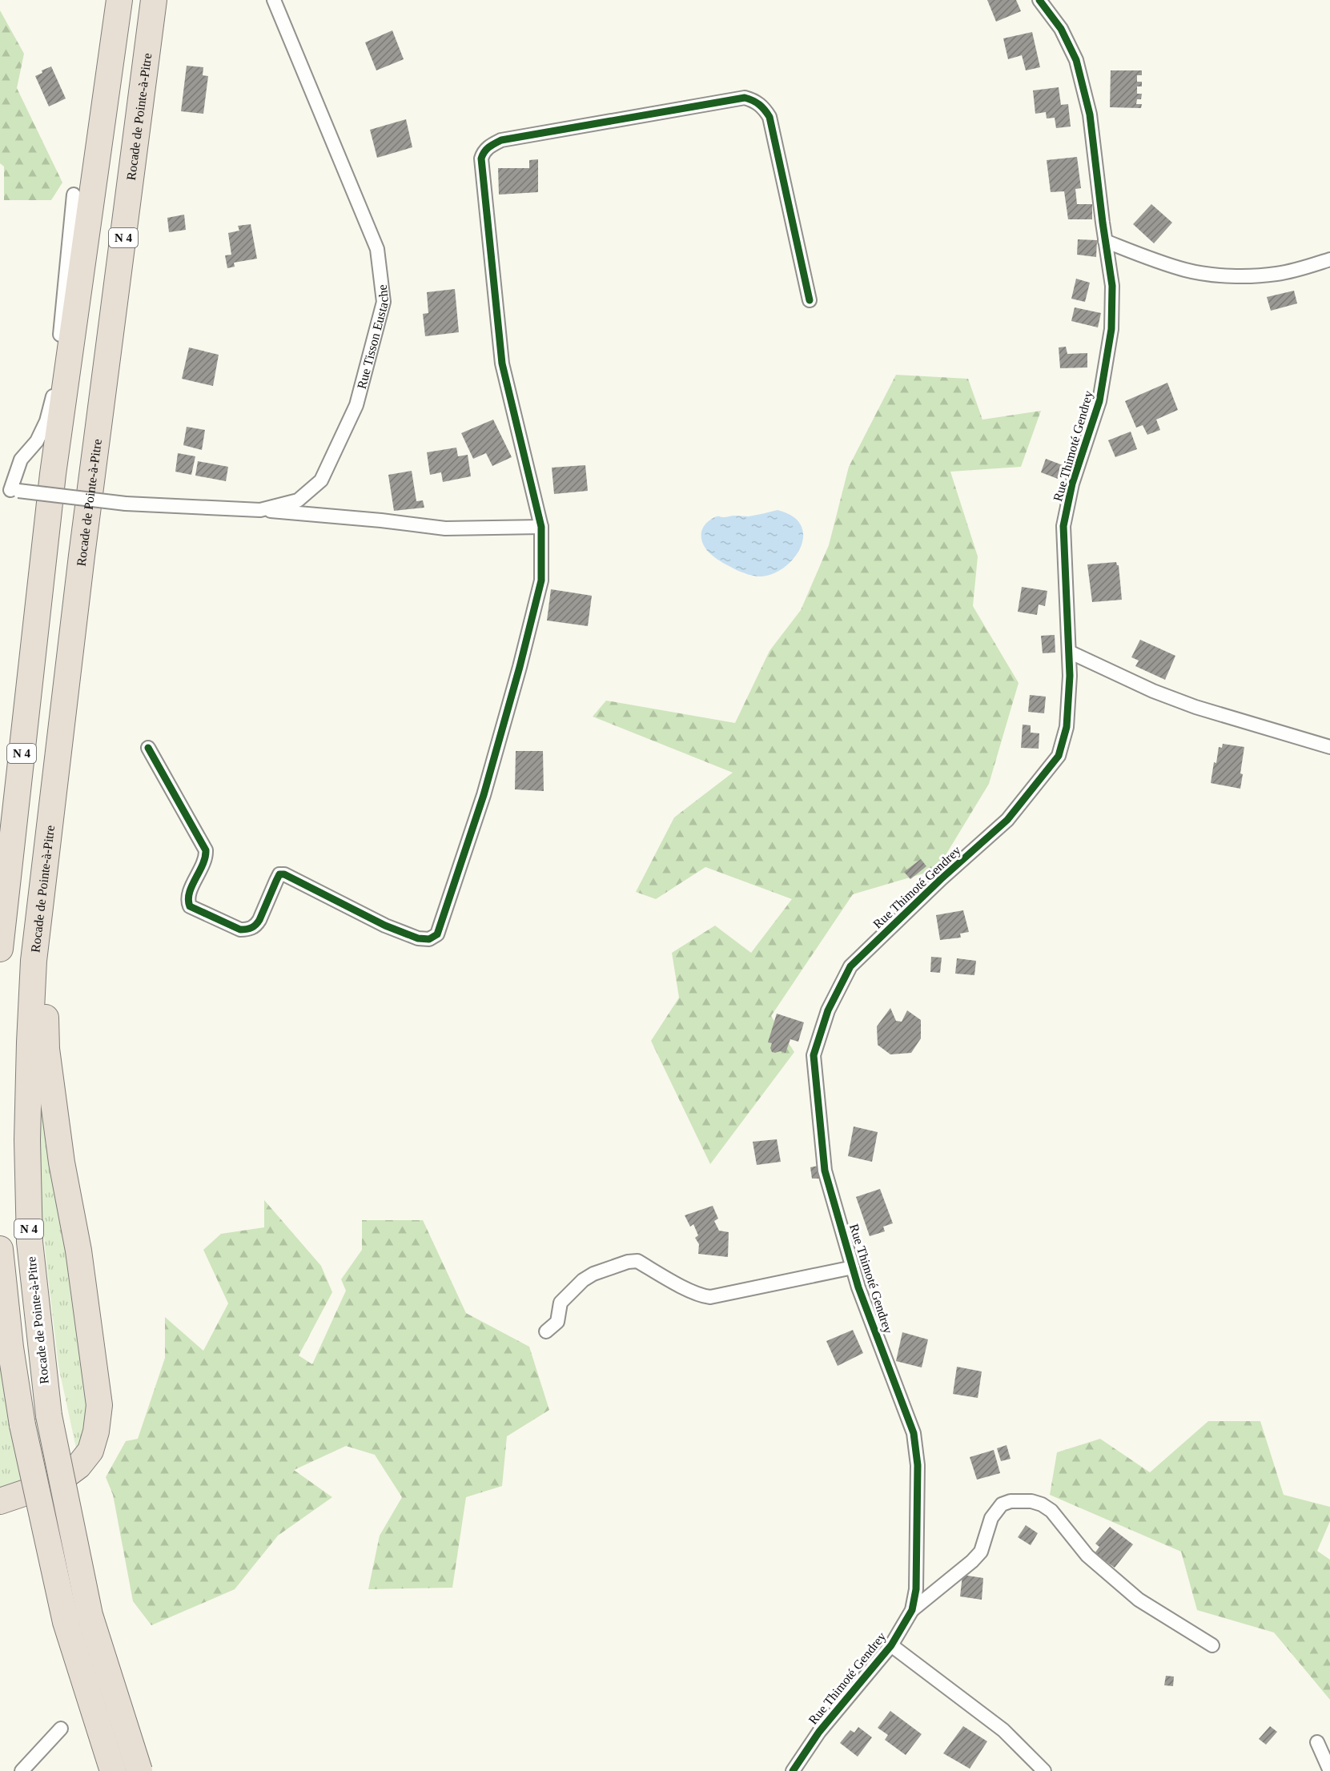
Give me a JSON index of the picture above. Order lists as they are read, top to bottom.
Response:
{
  "streets": {
    "highway": ["Rocade de Pointe-à-Pitre", "N 4"],
    "street": ["Rue Tisson Eustache", "Rue Thimoté Gendrey"]
  }
}
